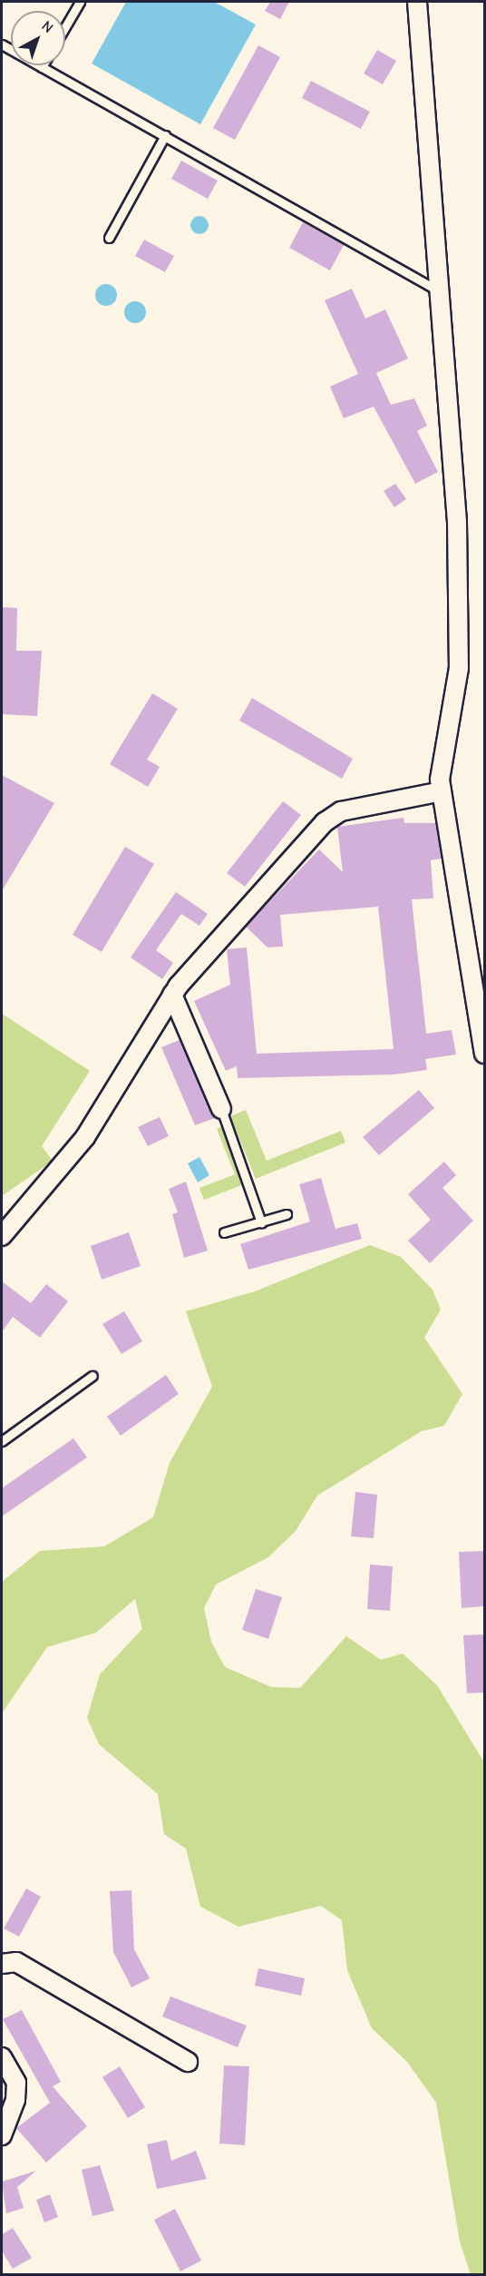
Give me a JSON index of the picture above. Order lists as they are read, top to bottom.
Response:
{
  "north": "top right"
}
